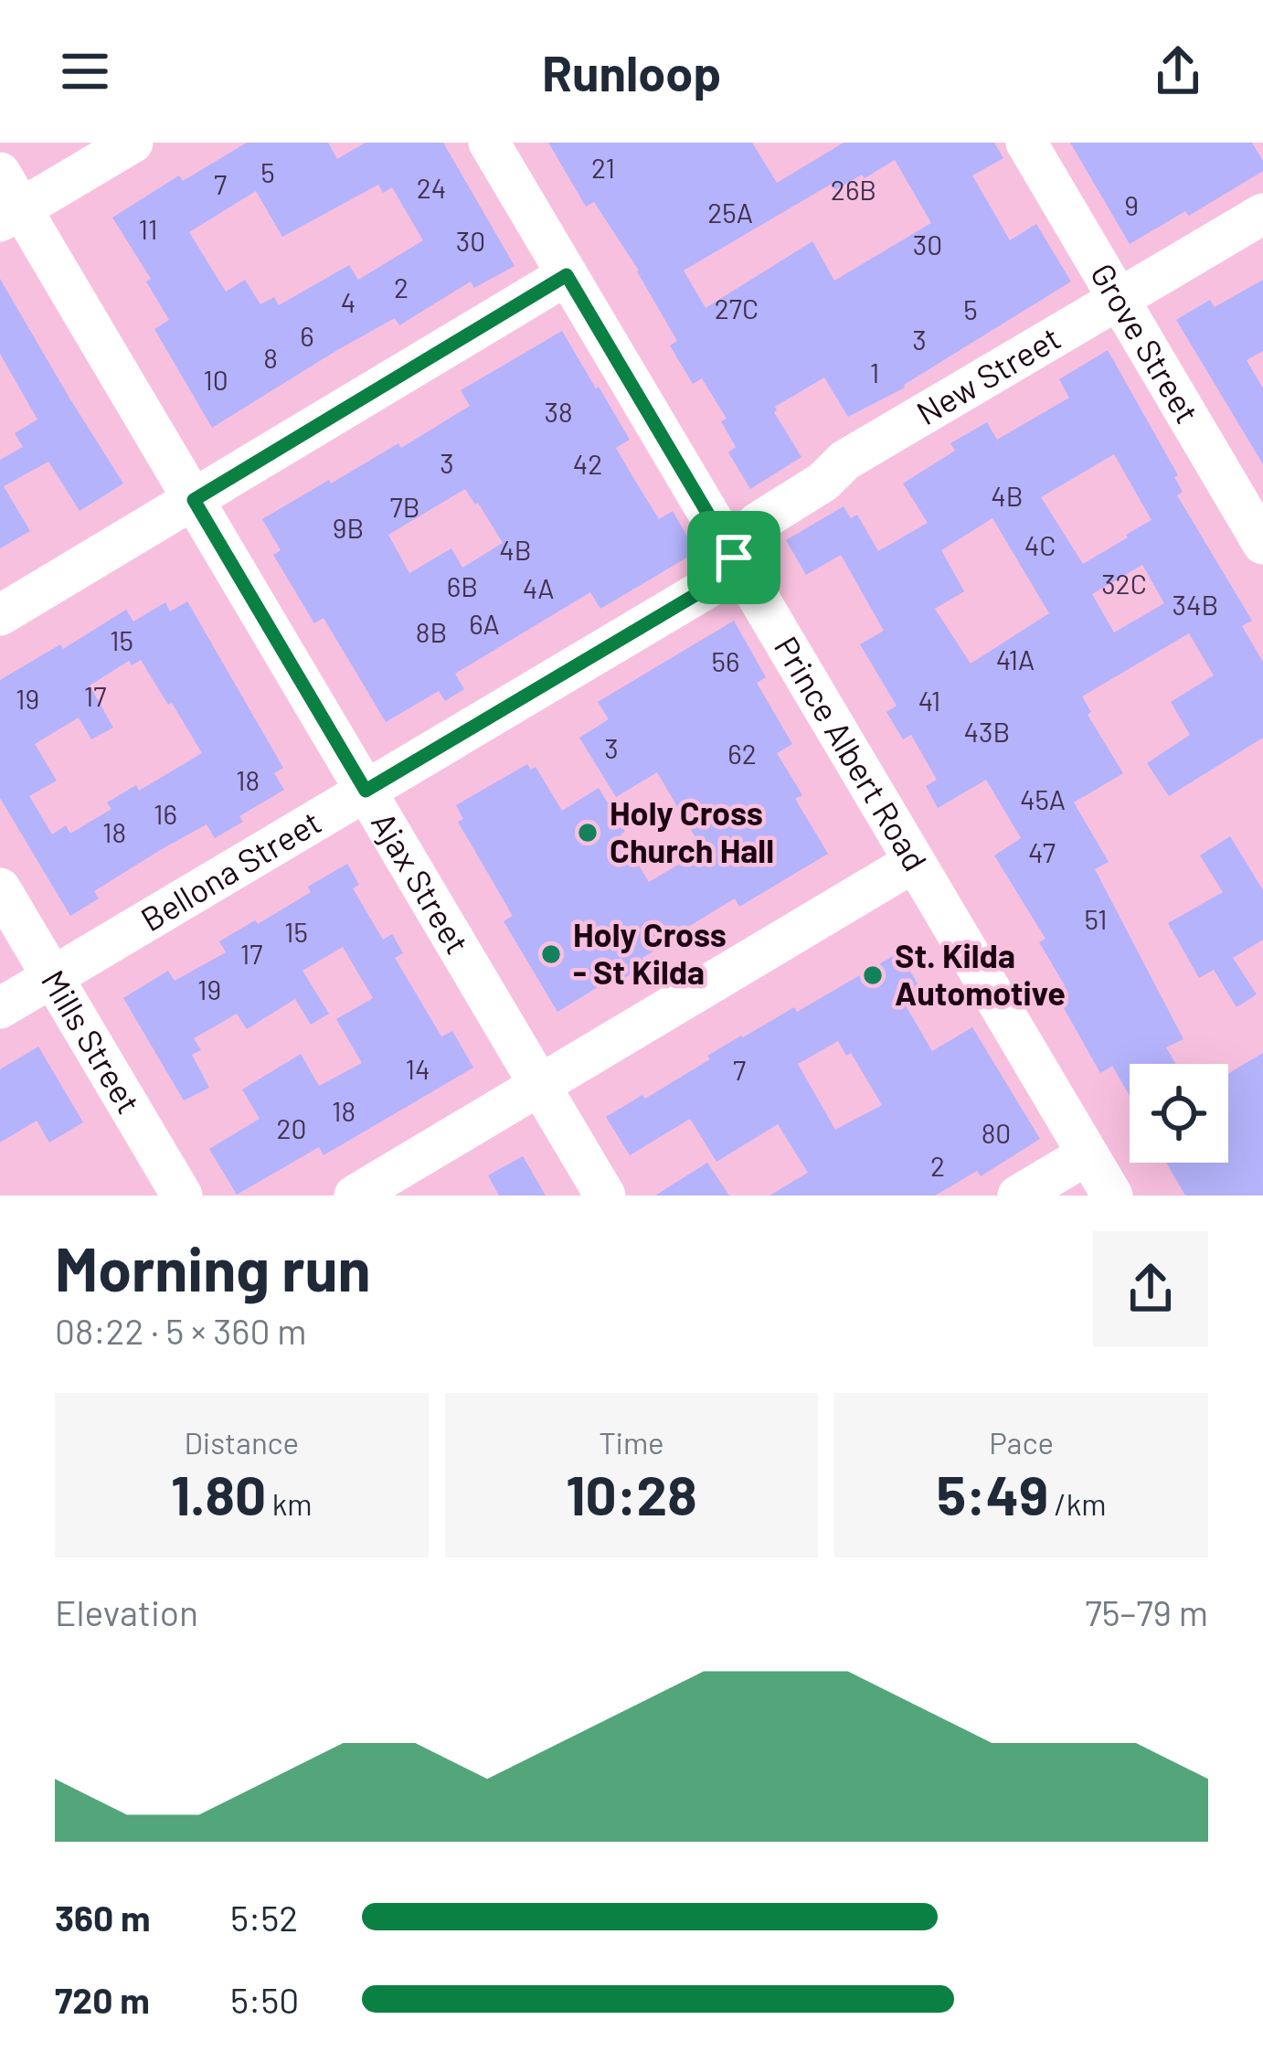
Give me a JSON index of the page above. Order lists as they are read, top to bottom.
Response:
{
  "streets": {
    "street": [
      "Grove Street",
      "New Street",
      "Prince Albert Road",
      "Bellona Street",
      "Ajax Street",
      "Mills Street"
    ]
  },
  "crossings": [
    ["Grove Street", "New Street"],
    ["New Street", "Prince Albert Road"],
    ["New Street", "Bellona Street"],
    ["Prince Albert Road", "Bellona Street"],
    ["Bellona Street", "Ajax Street"],
    ["Bellona Street", "Mills Street"]
  ],
  "places": ["Holy Cross Church Hall", "Holy Cross - St Kilda", "St. Kilda Automotive"],
  "house_numbers": [
    "21",
    "5",
    "7",
    "24",
    "26B",
    "9",
    "25A",
    "11",
    "30",
    "30",
    "2",
    "4",
    "27C",
    "5",
    "6",
    "3",
    "8",
    "1",
    "10",
    "38",
    "3",
    "42",
    "4B",
    "7B",
    "9B",
    "4C",
    "4B",
    "32C",
    "6B",
    "4A",
    "34B",
    "6A",
    "8B",
    "15",
    "41A",
    "56",
    "17",
    "19",
    "41",
    "43B",
    "3",
    "62",
    "18",
    "45A",
    "16",
    "18",
    "47",
    "51",
    "15",
    "17",
    "19",
    "14",
    "7",
    "18",
    "20",
    "80",
    "2"
  ],
  "page": {
    "header": "Runloop",
    "heading": ["Morning run", "08:22 · 5 × 360 m"],
    "stats": [
      ["Distance", "1.80 km"],
      ["Time", "10:28"],
      ["Pace", "5:49 /km"]
    ],
    "chart": ["Elevation", "75–79 m"],
    "list": [
      {
        "name": "360 m",
        "note": "5:52"
      },
      {
        "name": "720 m",
        "note": "5:50"
      }
    ]
  }
}
